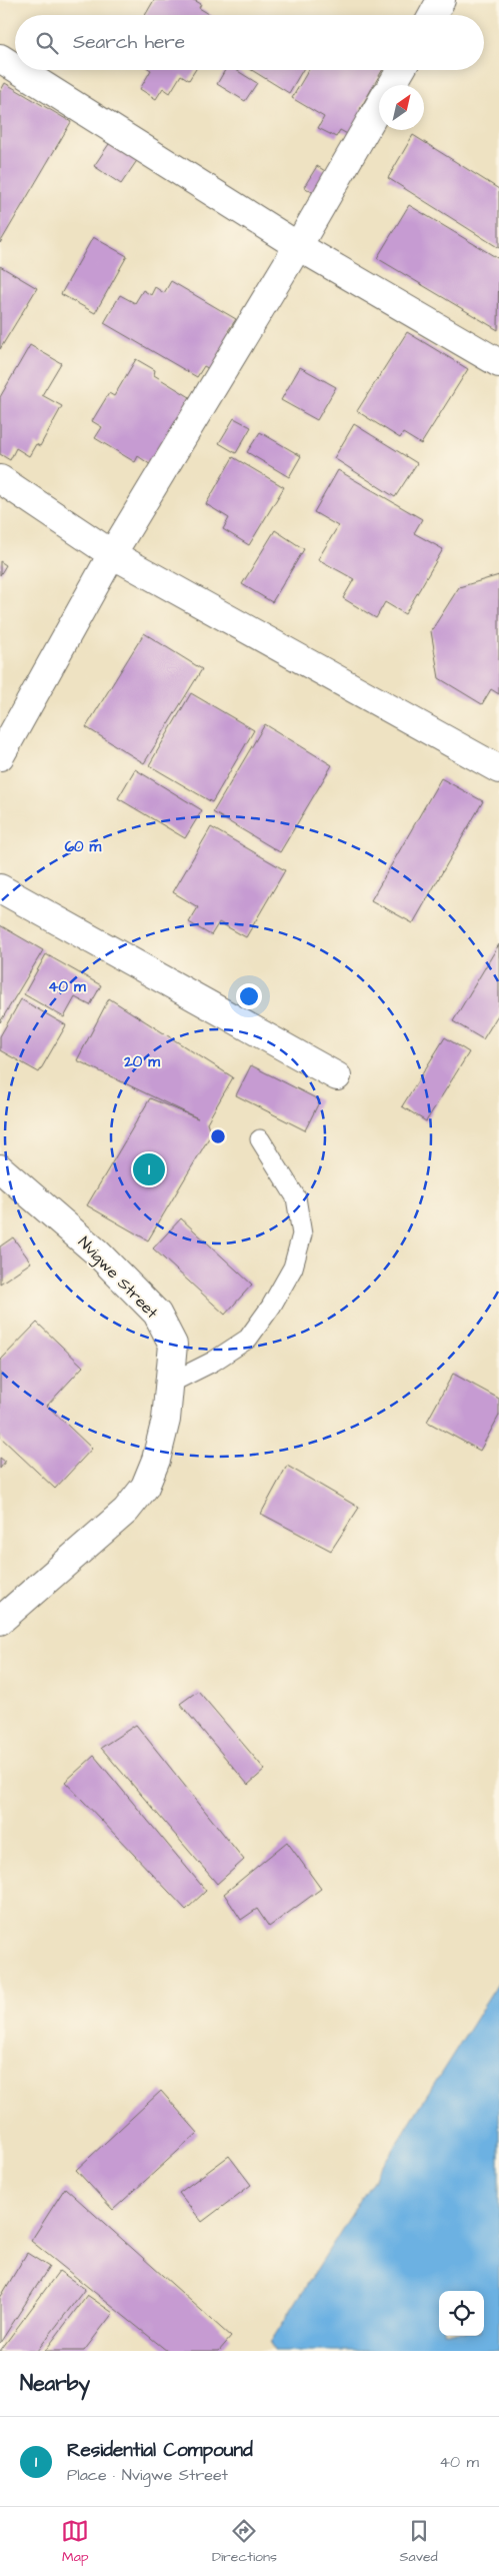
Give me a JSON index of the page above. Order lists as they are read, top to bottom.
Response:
{
  "streets": {
    "street": ["Nvigwe Street"]
  },
  "north": "top right",
  "page": {
    "search": "Search here",
    "pins": "1",
    "heading": "Nearby",
    "list": [
      {
        "mark": "1",
        "name": "Residential Compound",
        "note": "Place · Nvigwe Street",
        "value": "40 m"
      }
    ],
    "nav": ["Map", "Directions", "Saved"]
  },
  "rings": ["60 m", "40 m", "20 m"]
}
